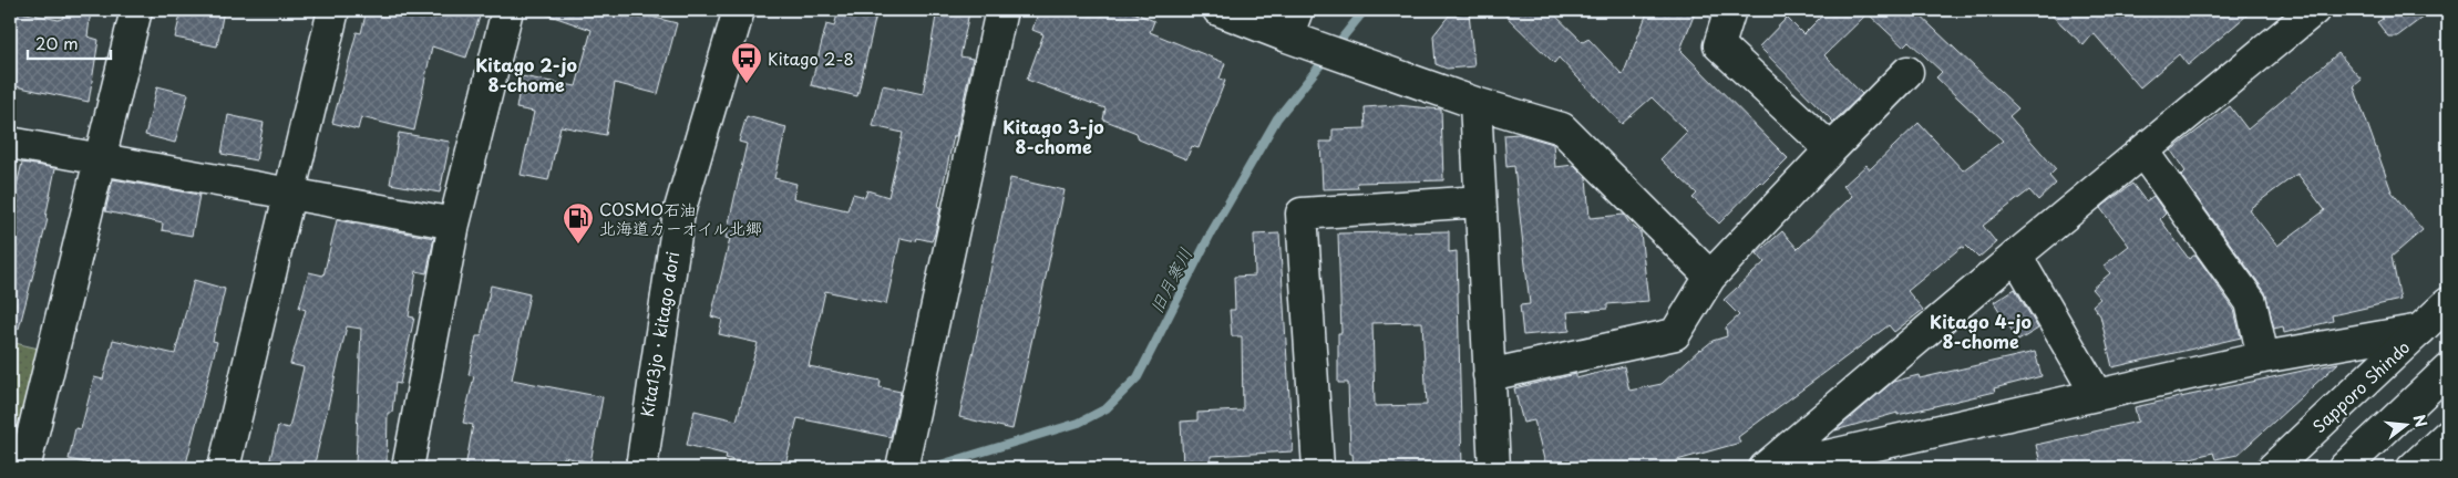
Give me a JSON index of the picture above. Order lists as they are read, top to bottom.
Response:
{
  "streets": {
    "main road": ["Kita13jo・kitago dori", "Sapporo Shindo"]
  },
  "districts": ["Kitago 2-jo 8-chome", "Kitago 3-jo 8-chome", "Kitago 4-jo 8-chome"],
  "water": ["旧月寒川"],
  "places": {
    "bus stop": ["Kitago 2-8"],
    "fuel station": ["COSMO石油 北海道カーオイル北郷"]
  },
  "scale_bar": "20 m",
  "north": "right"
}
